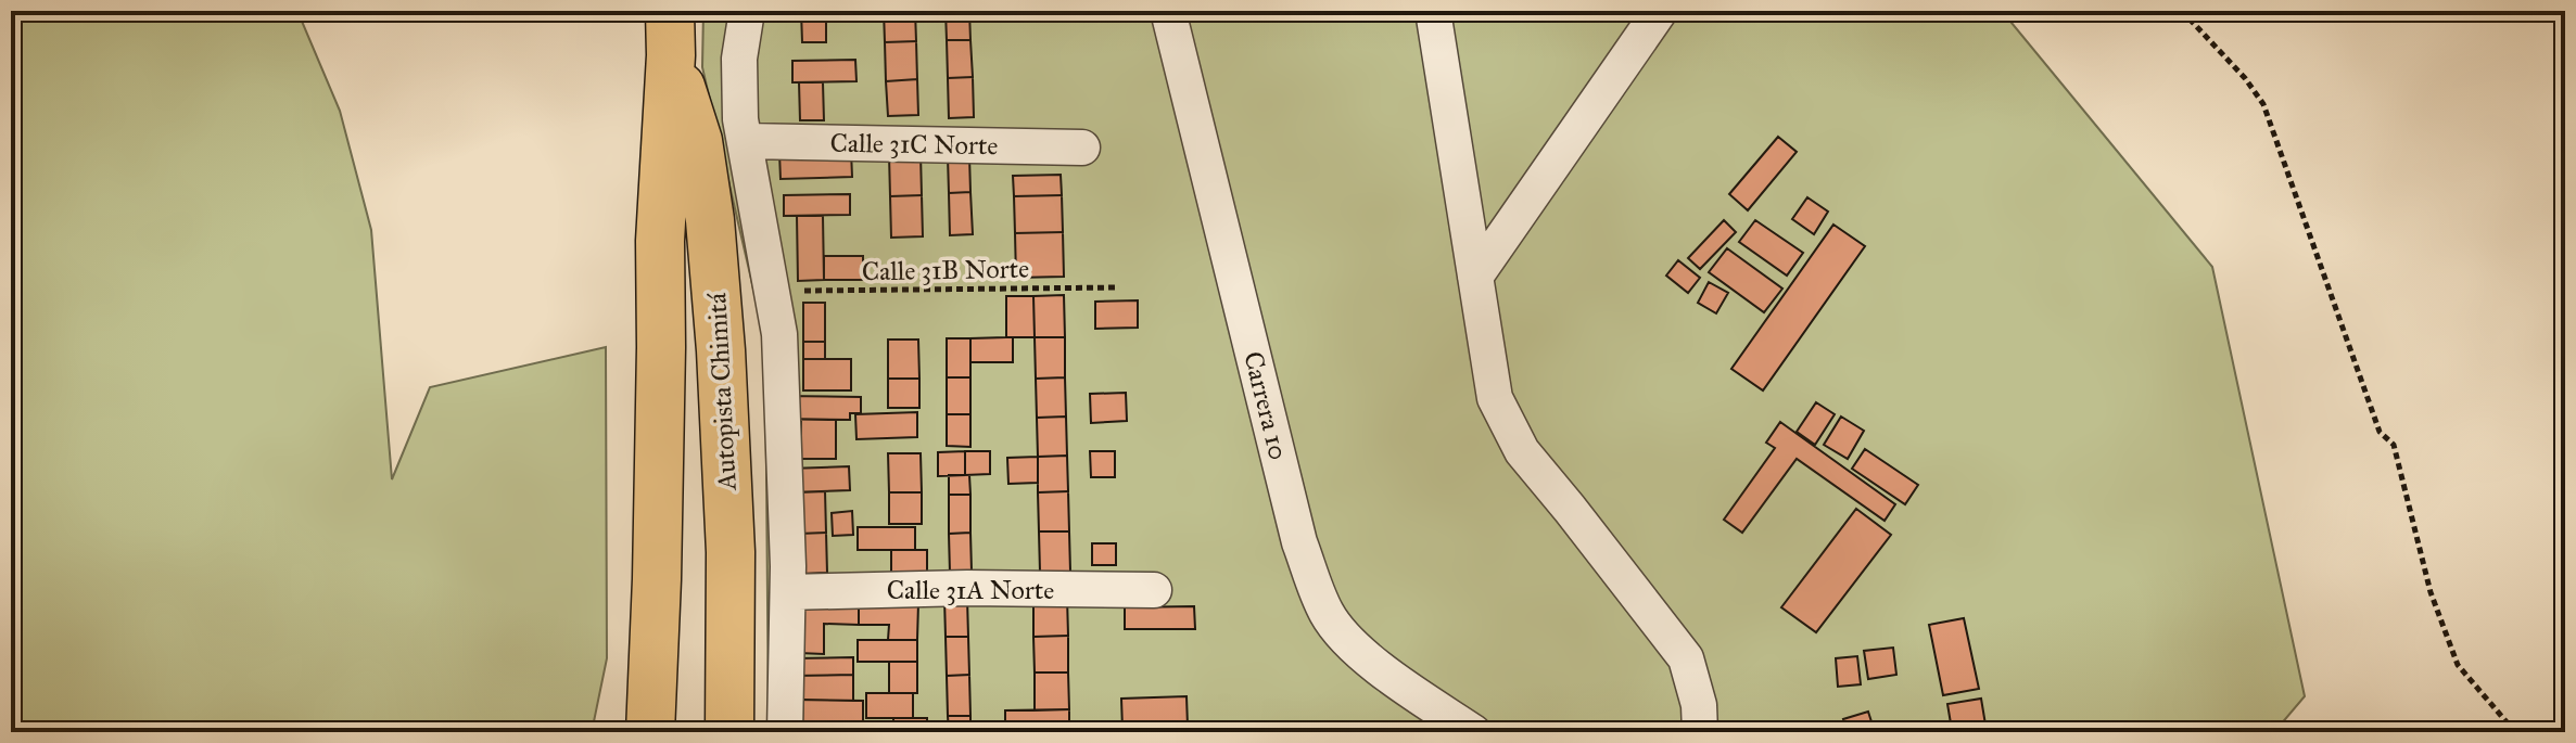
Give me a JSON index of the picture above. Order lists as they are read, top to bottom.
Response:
{
  "streets": {
    "highway": ["Autopista Chimitá"],
    "street": ["Calle 31C Norte", "Carrera 10", "Calle 31A Norte"],
    "path": ["Calle 31B Norte"]
  }
}
